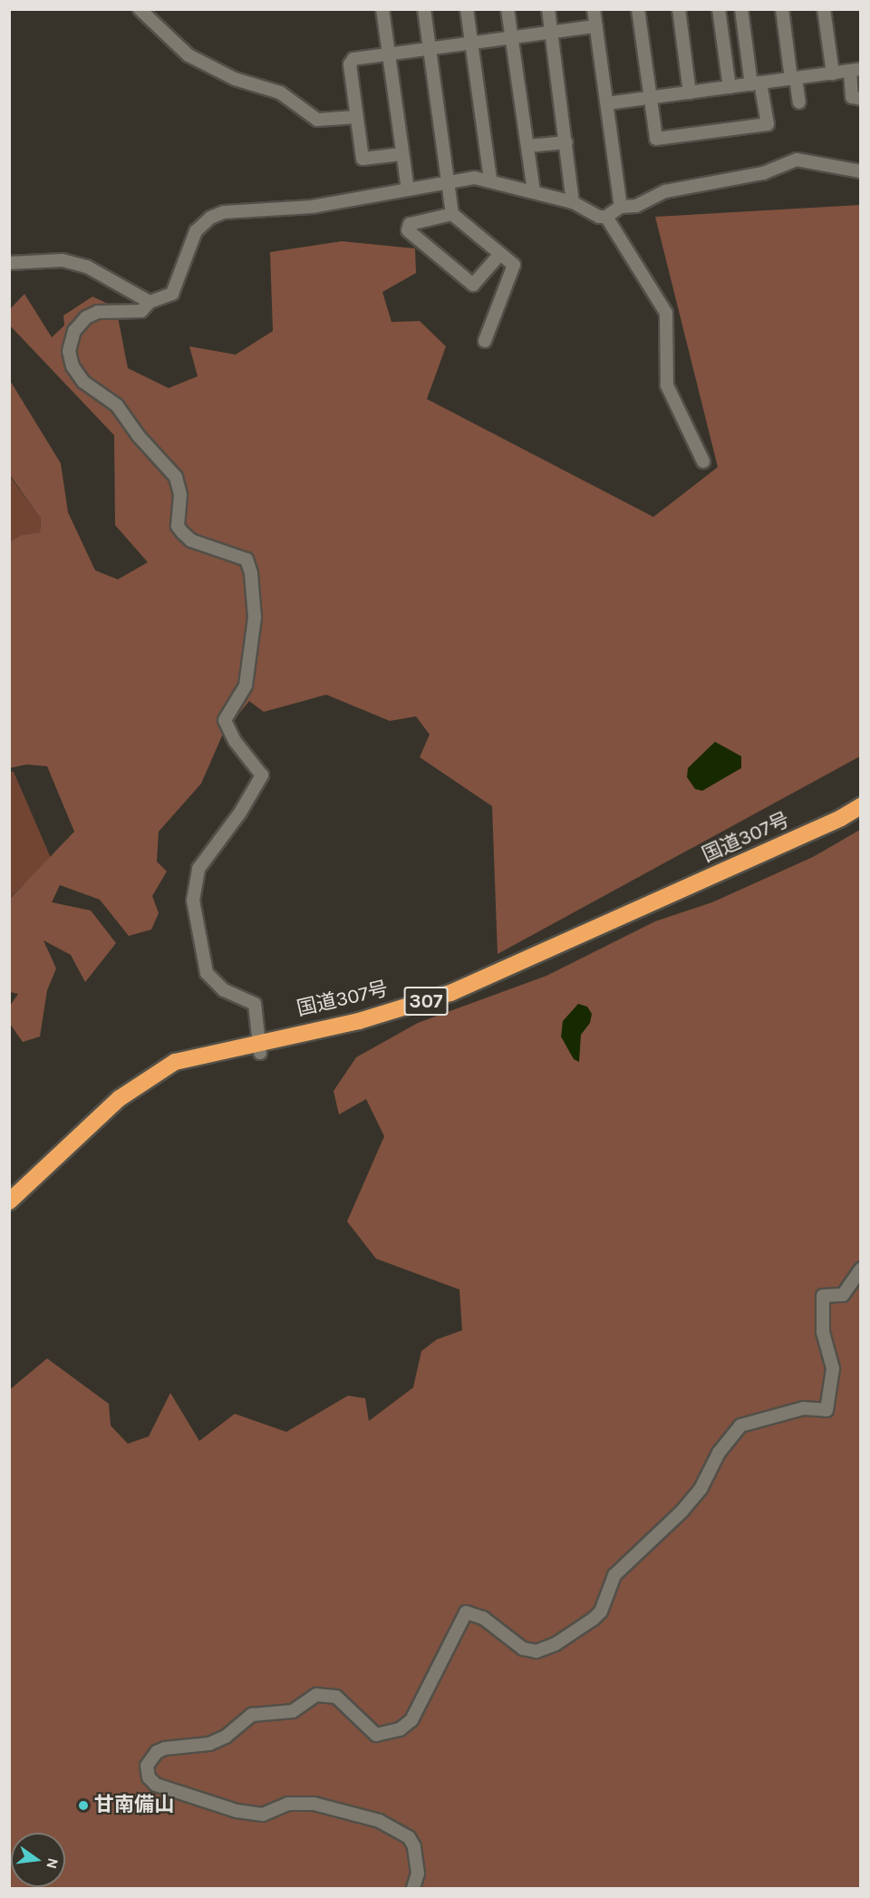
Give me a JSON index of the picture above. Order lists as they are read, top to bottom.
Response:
{
  "streets": {
    "highway": ["国道307号", "307"]
  },
  "places": ["甘南備山"],
  "north": "right"
}
